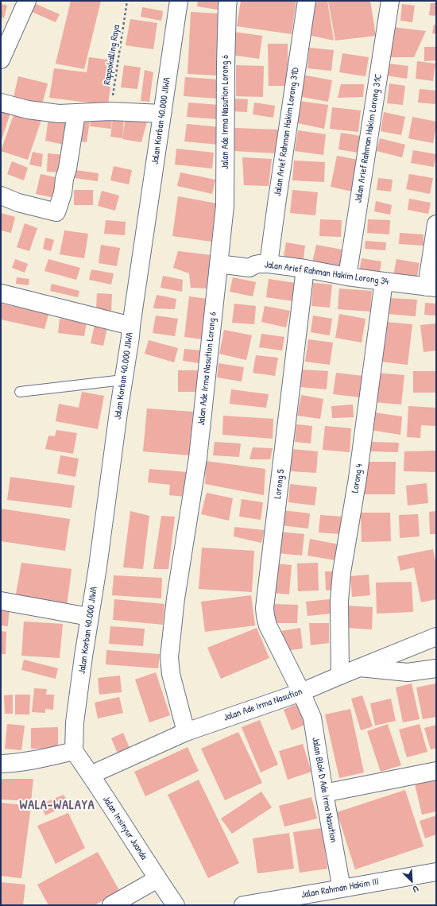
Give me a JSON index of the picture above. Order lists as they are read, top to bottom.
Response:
{
  "streets": {
    "street": [
      "Jalan Ade Irma Nasution Lorong 6",
      "Jalan Korban 40.000 JIWA",
      "Jalan Arief Rahman Hakim Lorong 31D",
      "Jalan Arief Rahman Hakim Lorong 31C",
      "Jalan Arief Rahman Hakim Lorong 34",
      "Lorong 4",
      "Lorong 5",
      "Jalan Ade Irma Nasution",
      "Jalan Blok D Ade Irma Nasution",
      "Jalan Insinyur Juanda",
      "Jalan Rahman Hakim III"
    ],
    "path": ["Rappokalling Raya"]
  },
  "crossings": [
    ["Jalan Ade Irma Nasution Lorong 6", "Jalan Arief Rahman Hakim Lorong 34"],
    ["Jalan Ade Irma Nasution Lorong 6", "Jalan Ade Irma Nasution"],
    ["Jalan Korban 40.000 JIWA", "Jalan Insinyur Juanda"],
    ["Jalan Arief Rahman Hakim Lorong 31D", "Jalan Arief Rahman Hakim Lorong 34"],
    ["Jalan Arief Rahman Hakim Lorong 31C", "Jalan Arief Rahman Hakim Lorong 34"],
    ["Jalan Arief Rahman Hakim Lorong 34", "Lorong 4"],
    ["Jalan Arief Rahman Hakim Lorong 34", "Lorong 5"],
    ["Lorong 4", "Jalan Ade Irma Nasution"],
    ["Lorong 5", "Jalan Ade Irma Nasution"],
    ["Lorong 5", "Jalan Blok D Ade Irma Nasution"],
    ["Jalan Ade Irma Nasution", "Jalan Blok D Ade Irma Nasution"],
    ["Jalan Ade Irma Nasution", "Jalan Insinyur Juanda"],
    ["Jalan Blok D Ade Irma Nasution", "Jalan Rahman Hakim III"]
  ],
  "districts": ["WALA-WALAYA"],
  "north": "bottom right"
}
